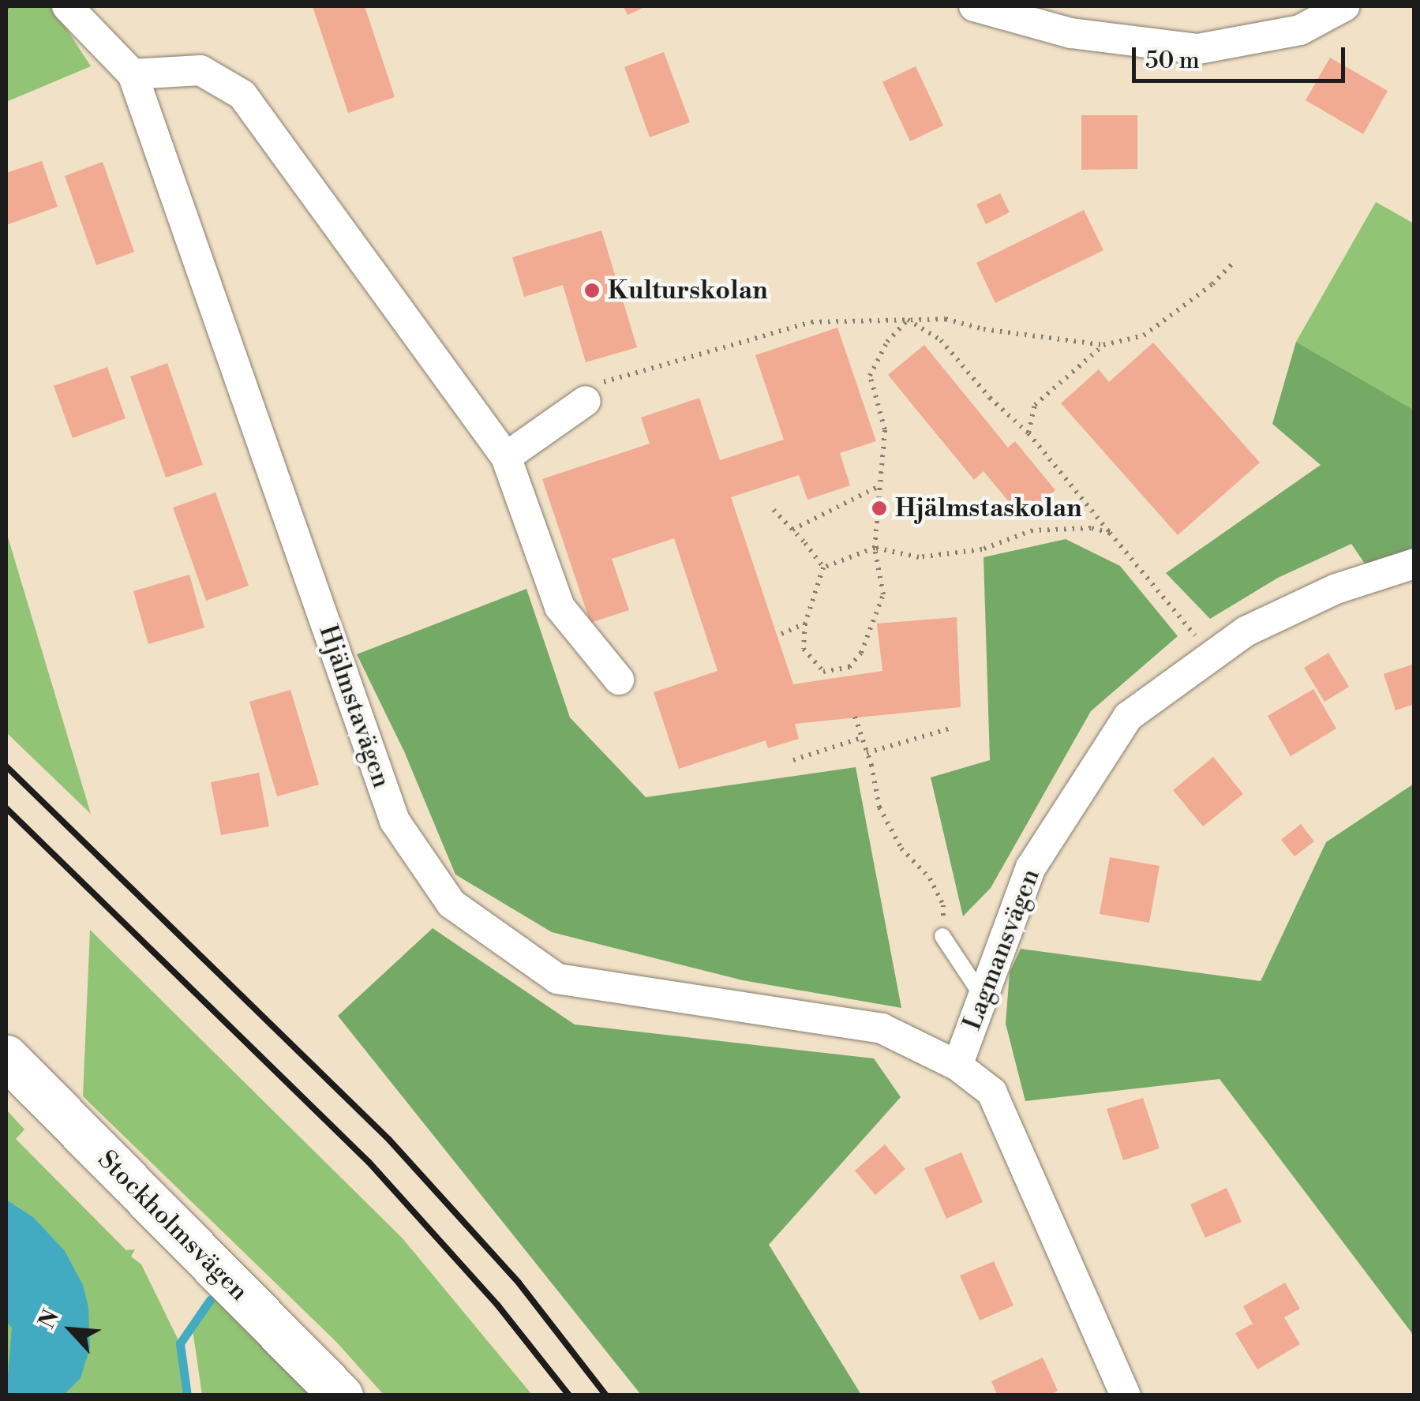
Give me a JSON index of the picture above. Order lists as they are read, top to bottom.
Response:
{
  "streets": {
    "main road": ["Stockholmsvägen"],
    "street": ["Hjälmstavägen", "Lagmansvägen"]
  },
  "crossings": [
    ["Hjälmstavägen", "Lagmansvägen"]
  ],
  "places": ["Kulturskolan", "Hjälmstaskolan"],
  "scale_bar": "50 m",
  "north": "top left"
}
